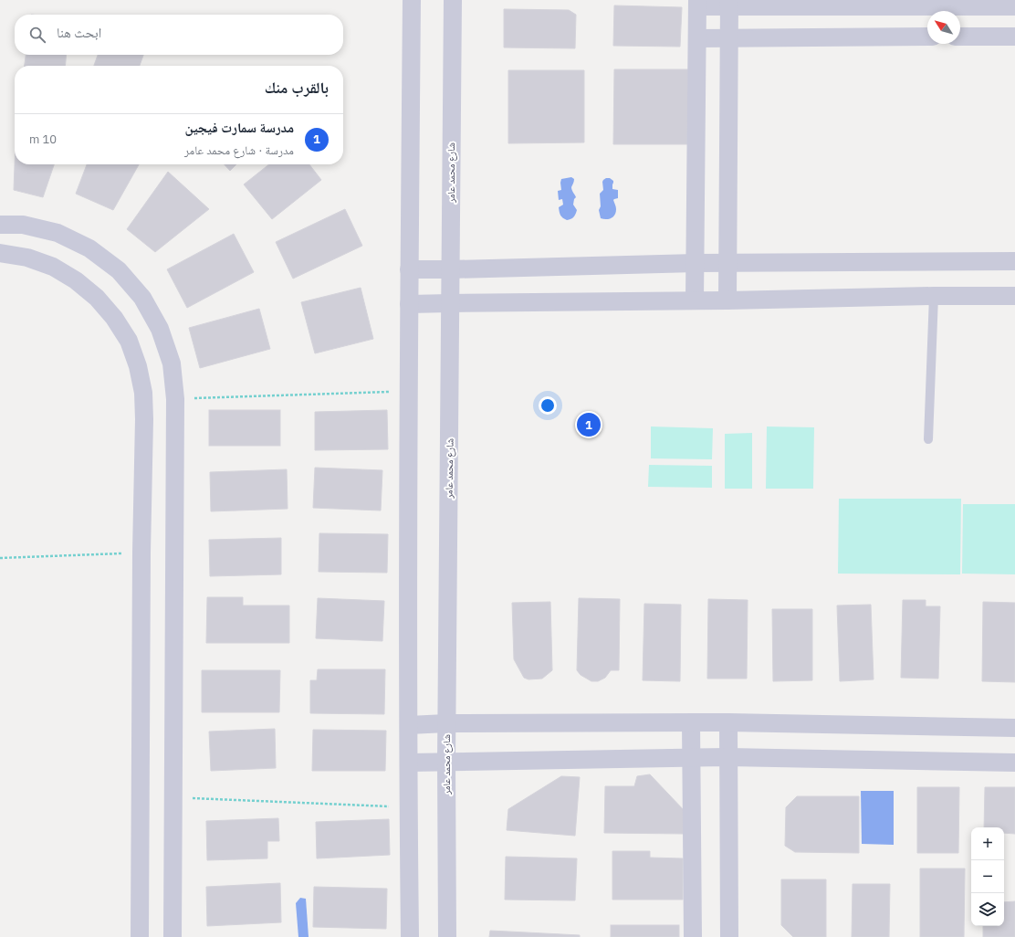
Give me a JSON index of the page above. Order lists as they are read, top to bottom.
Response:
{
  "streets": {
    "street": ["شارع محمد عامر"]
  },
  "north": "top left",
  "page": {
    "search": "ابحث هنا",
    "heading": "بالقرب منك",
    "list": [
      {
        "mark": "1",
        "name": "مدرسة سمارت فيجين",
        "note": "مدرسة · شارع محمد عامر",
        "value": "10 m"
      }
    ],
    "pins": "1",
    "map_buttons": ["+", "−"]
  }
}
